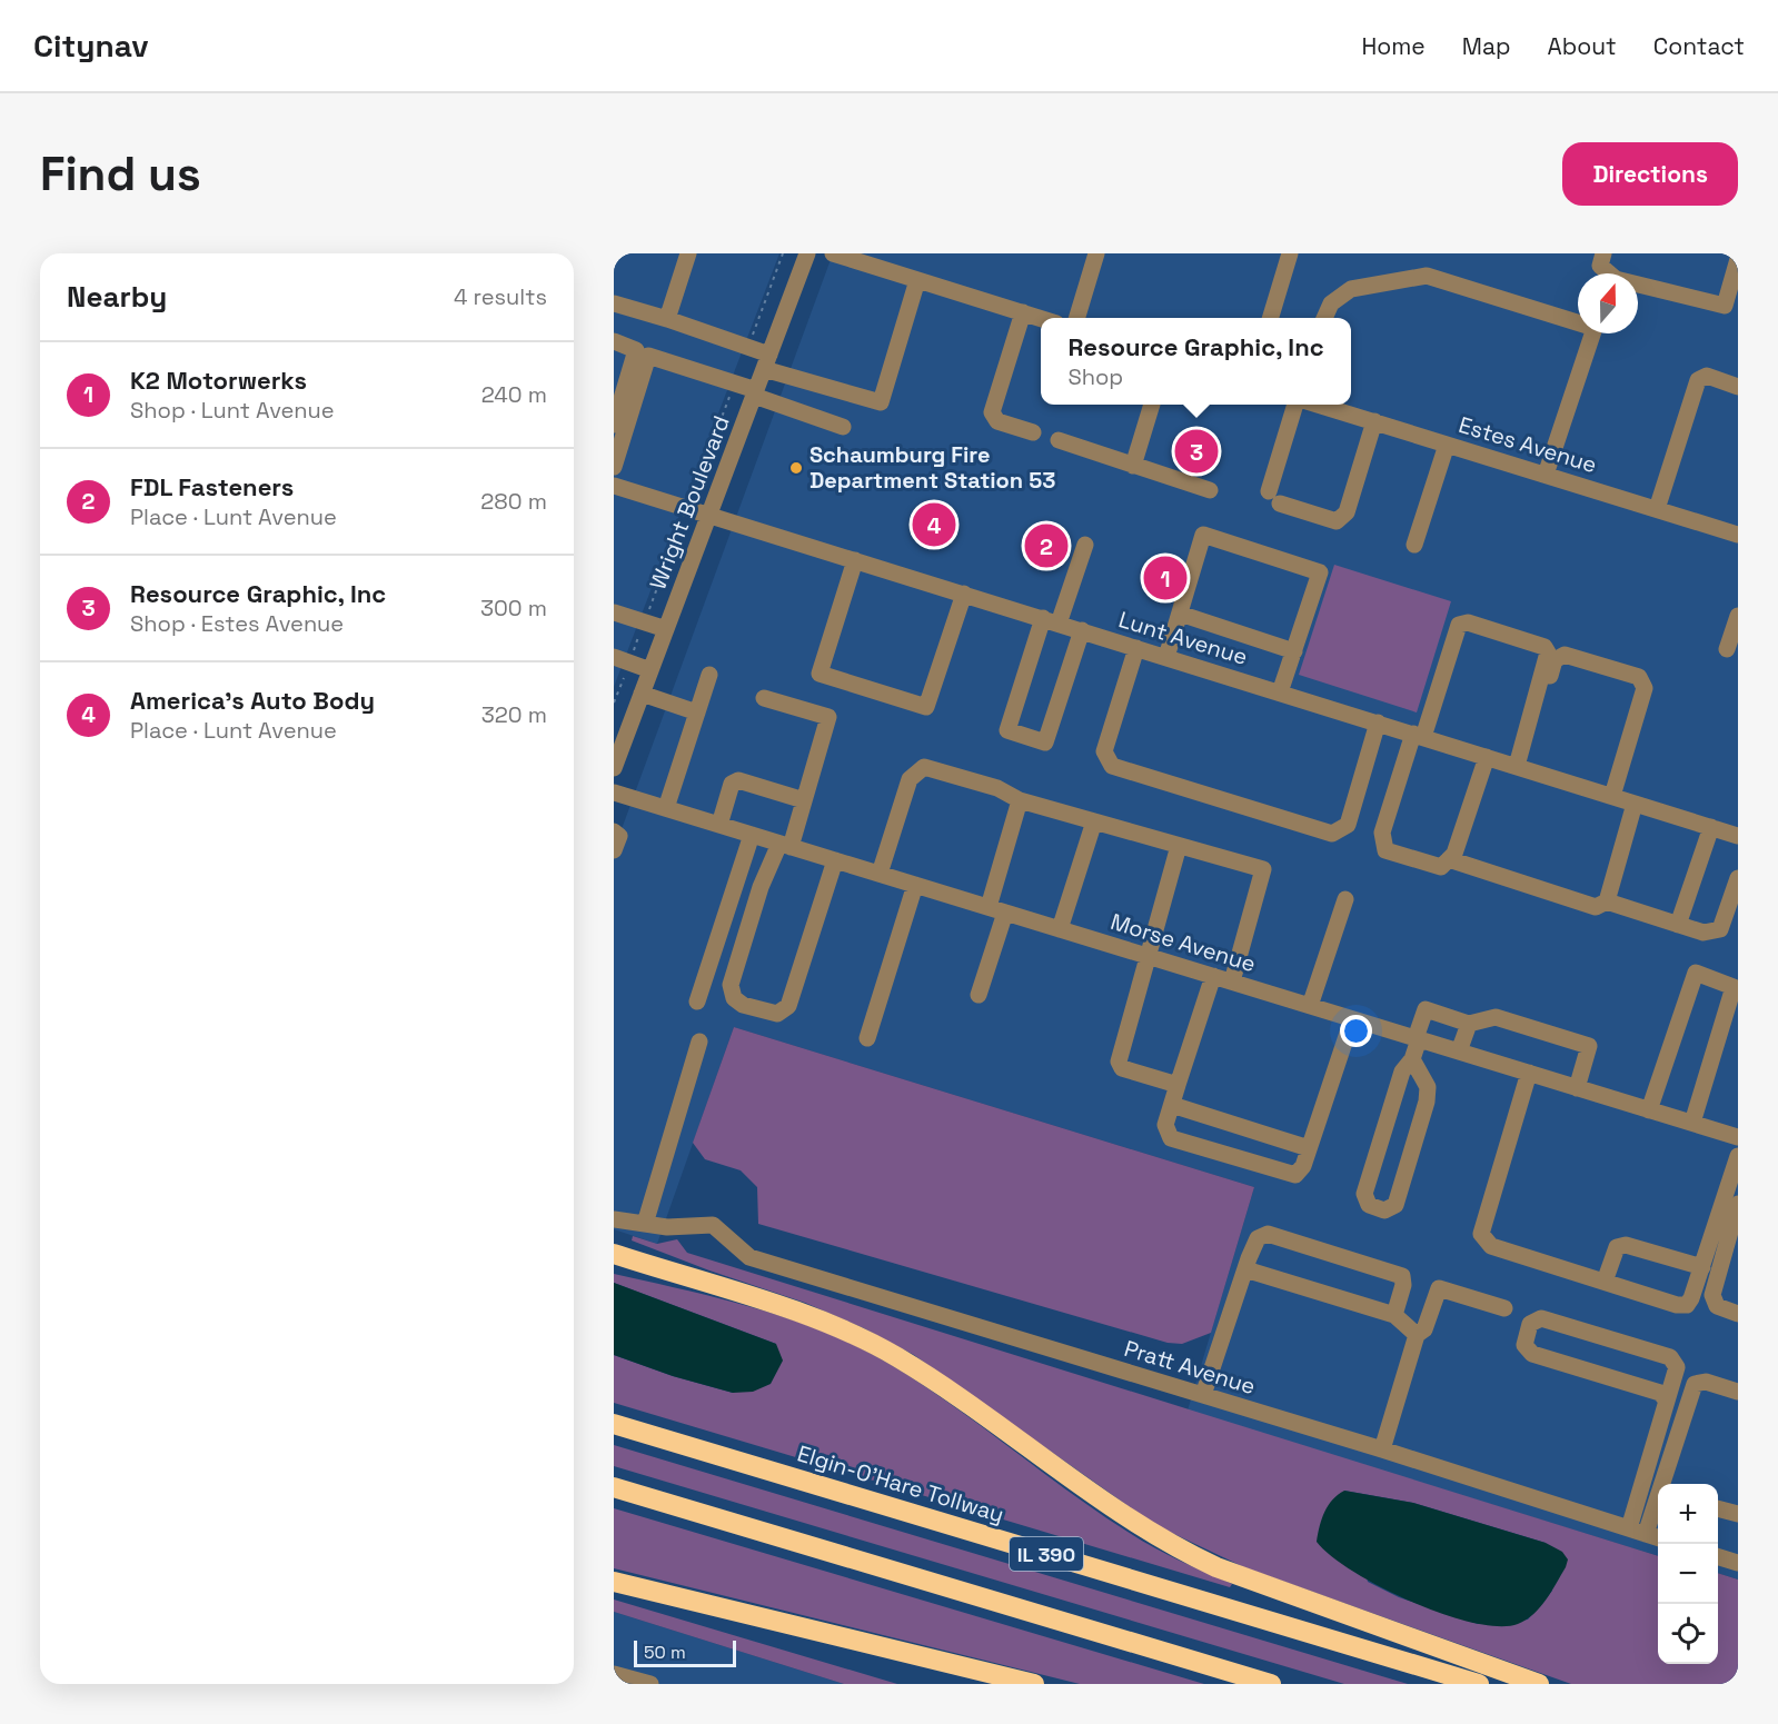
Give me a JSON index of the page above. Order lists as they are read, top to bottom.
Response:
{
  "streets": {
    "highway": ["Elgin-O'Hare Tollway", "IL 390"],
    "street": [
      "Estes Avenue",
      "Wright Boulevard",
      "Lunt Avenue",
      "Morse Avenue",
      "Pratt Avenue"
    ]
  },
  "crossings": [
    ["Wright Boulevard", "Lunt Avenue"]
  ],
  "places": ["Schaumburg Fire Department Station 53"],
  "scale_bar": "50 m",
  "north": "top",
  "page": {
    "header": "Citynav",
    "nav": [
      "Home",
      "Map",
      "About",
      "Contact"
    ],
    "buttons": "Directions",
    "title": "Find us",
    "heading": ["Nearby", "4 results"],
    "popup": ["Resource Graphic, Inc", "Shop"],
    "list": [
      {
        "mark": "1",
        "name": "K2 Motorwerks",
        "note": "Shop · Lunt Avenue",
        "value": "240 m"
      },
      {
        "mark": "2",
        "name": "FDL Fasteners",
        "note": "Place · Lunt Avenue",
        "value": "280 m"
      },
      {
        "mark": "3",
        "name": "Resource Graphic, Inc",
        "note": "Shop · Estes Avenue",
        "value": "300 m"
      },
      {
        "mark": "4",
        "name": "America's Auto Body",
        "note": "Place · Lunt Avenue",
        "value": "320 m"
      }
    ],
    "pins": [
      "3",
      "4",
      "2",
      "1"
    ],
    "map_buttons": ["+", "−"],
    "scale": "50 m"
  }
}
